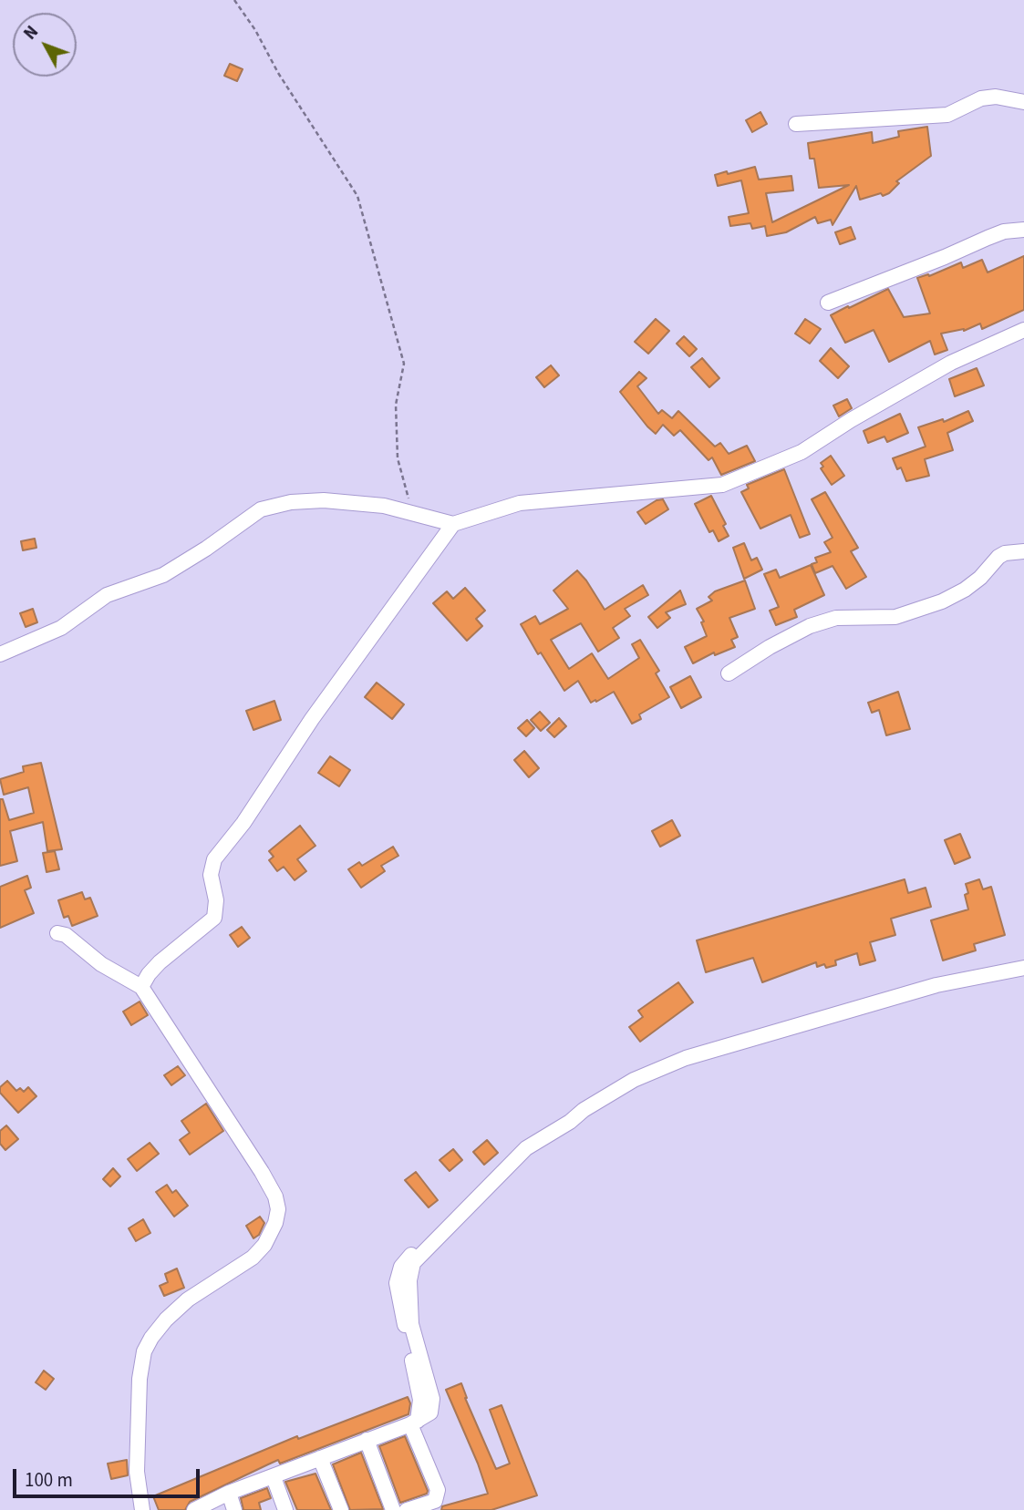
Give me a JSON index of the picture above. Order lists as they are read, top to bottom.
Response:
{
  "scale_bar": "100 m",
  "north": "top left"
}
